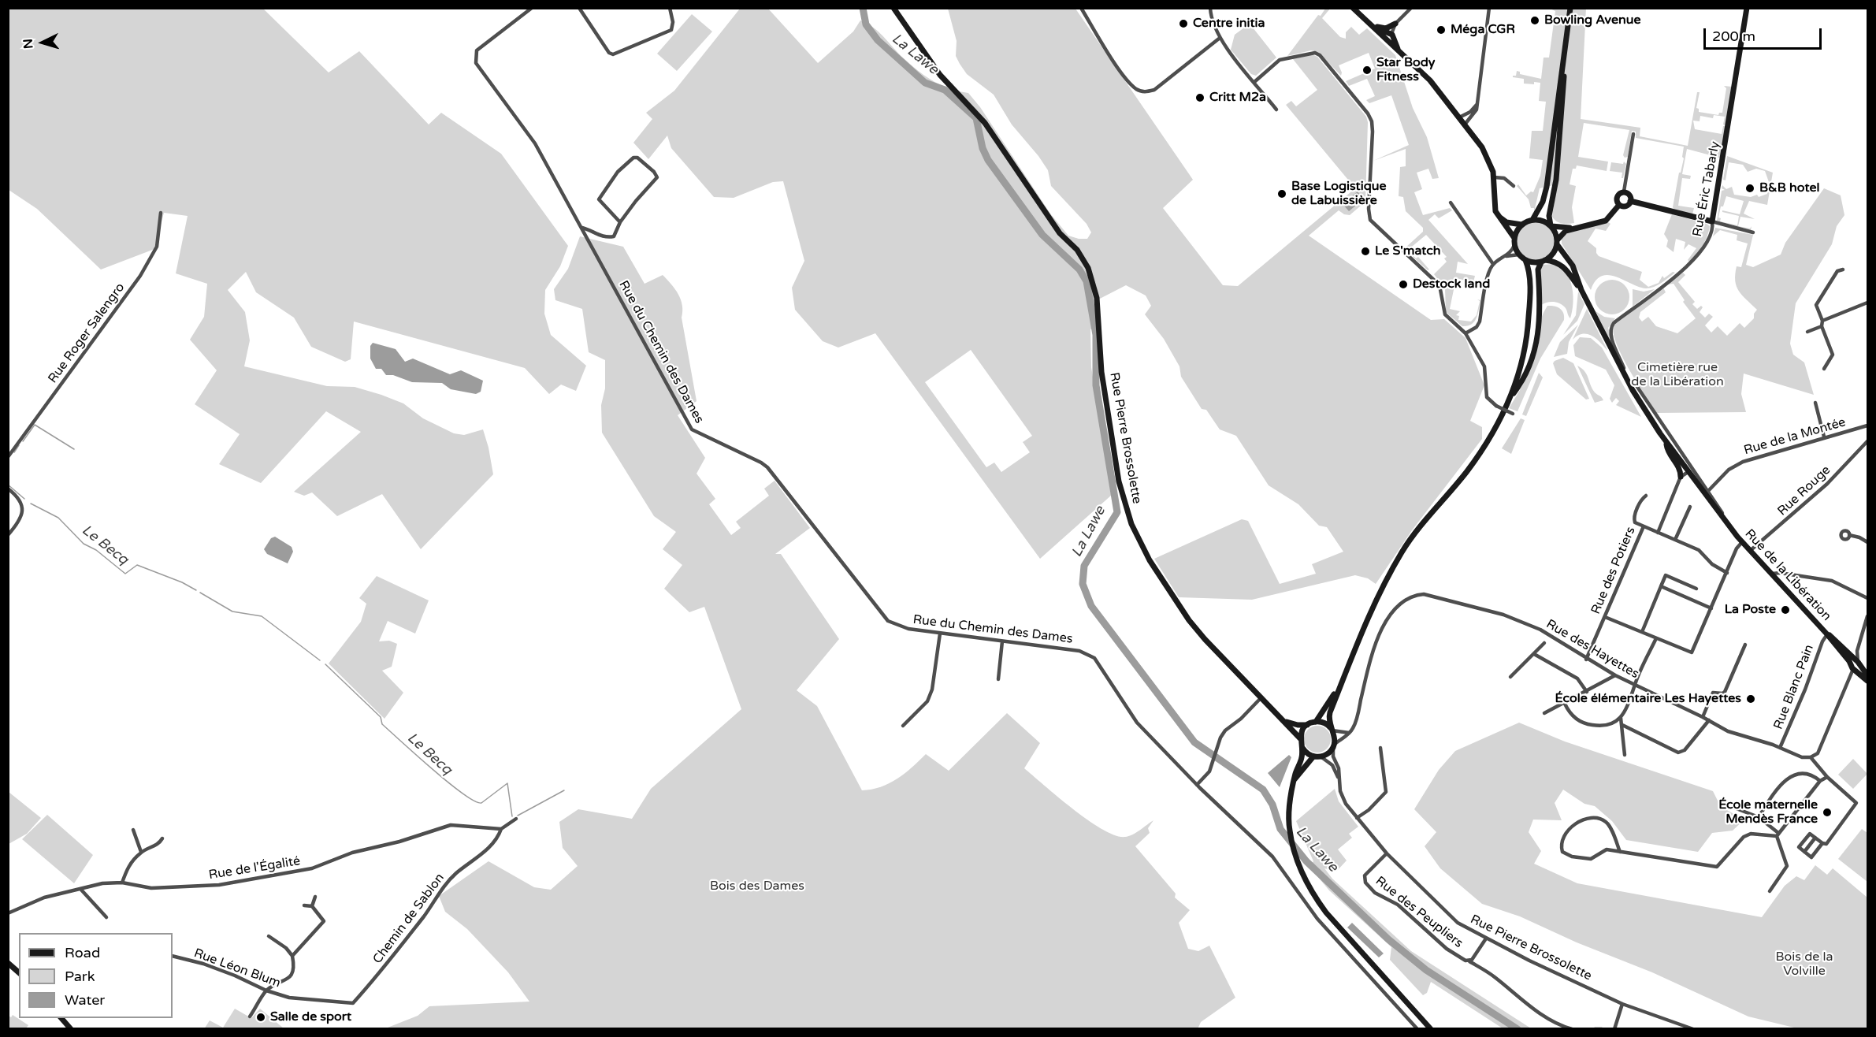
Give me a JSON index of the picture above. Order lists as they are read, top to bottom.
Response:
{
  "streets": {
    "main road": ["Rue Éric Tabarly", "Rue Pierre Brossolette", "Rue de la Libération"],
    "street": [
      "Rue Roger Salengro",
      "Rue du Chemin des Dames",
      "Rue de la Montée",
      "Rue Rouge",
      "Rue des Potiers",
      "Rue des Hayettes",
      "Rue Blanc Pain",
      "Rue de l'Égalité",
      "Rue des Peupliers",
      "Chemin de Sablon",
      "Rue Léon Blum"
    ]
  },
  "crossings": [
    ["Rue Éric Tabarly", "Rue de la Libération"],
    ["Rue de la Montée", "Rue de la Libération"],
    ["Rue Pierre Brossolette", "Rue des Hayettes"],
    ["Rue Pierre Brossolette", "Rue des Peupliers"],
    ["Rue Rouge", "Rue de la Libération"],
    ["Rue des Potiers", "Rue des Hayettes"],
    ["Rue de la Libération", "Rue Blanc Pain"],
    ["Rue des Hayettes", "Rue Blanc Pain"],
    ["Rue de l'Égalité", "Chemin de Sablon"],
    ["Chemin de Sablon", "Rue Léon Blum"]
  ],
  "water": ["La Lawe", "Le Becq"],
  "parks": ["Cimetière rue de la Libération", "Bois des Dames", "Bois de la Volville"],
  "places": [
    "Bowling Avenue",
    "Centre initia",
    "Méga CGR",
    "Star Body Fitness",
    "Critt M2a",
    "B&B hotel",
    "Base Logistique de Labuissière",
    "Le S'match",
    "Destock land",
    "La Poste",
    "École élémentaire Les Hayettes",
    "École maternelle Mendès France",
    "Salle de sport"
  ],
  "legend": ["Road", "Park", "Water"],
  "scale_bar": "200 m",
  "north": "left"
}
